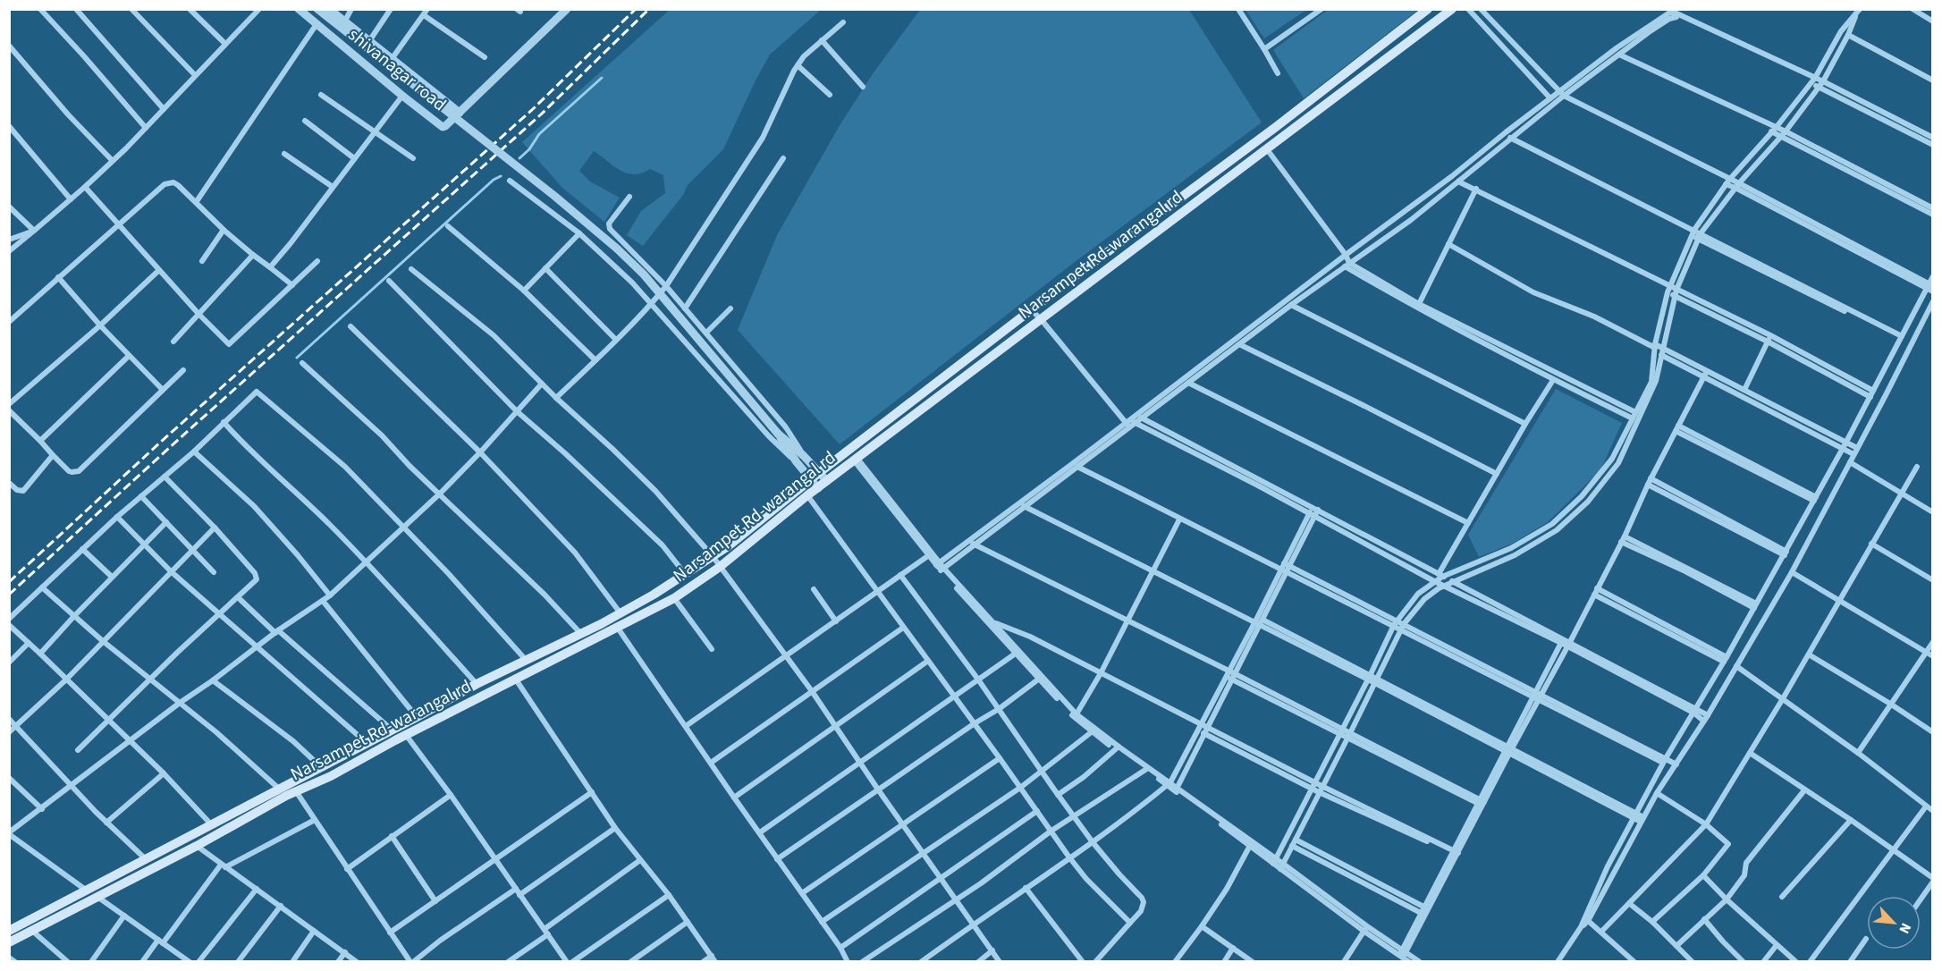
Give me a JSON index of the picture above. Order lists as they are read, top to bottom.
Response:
{
  "streets": {
    "main road": ["Narsampet Rd-warangal rd"],
    "street": ["shivanagar road"]
  },
  "north": "bottom right"
}
